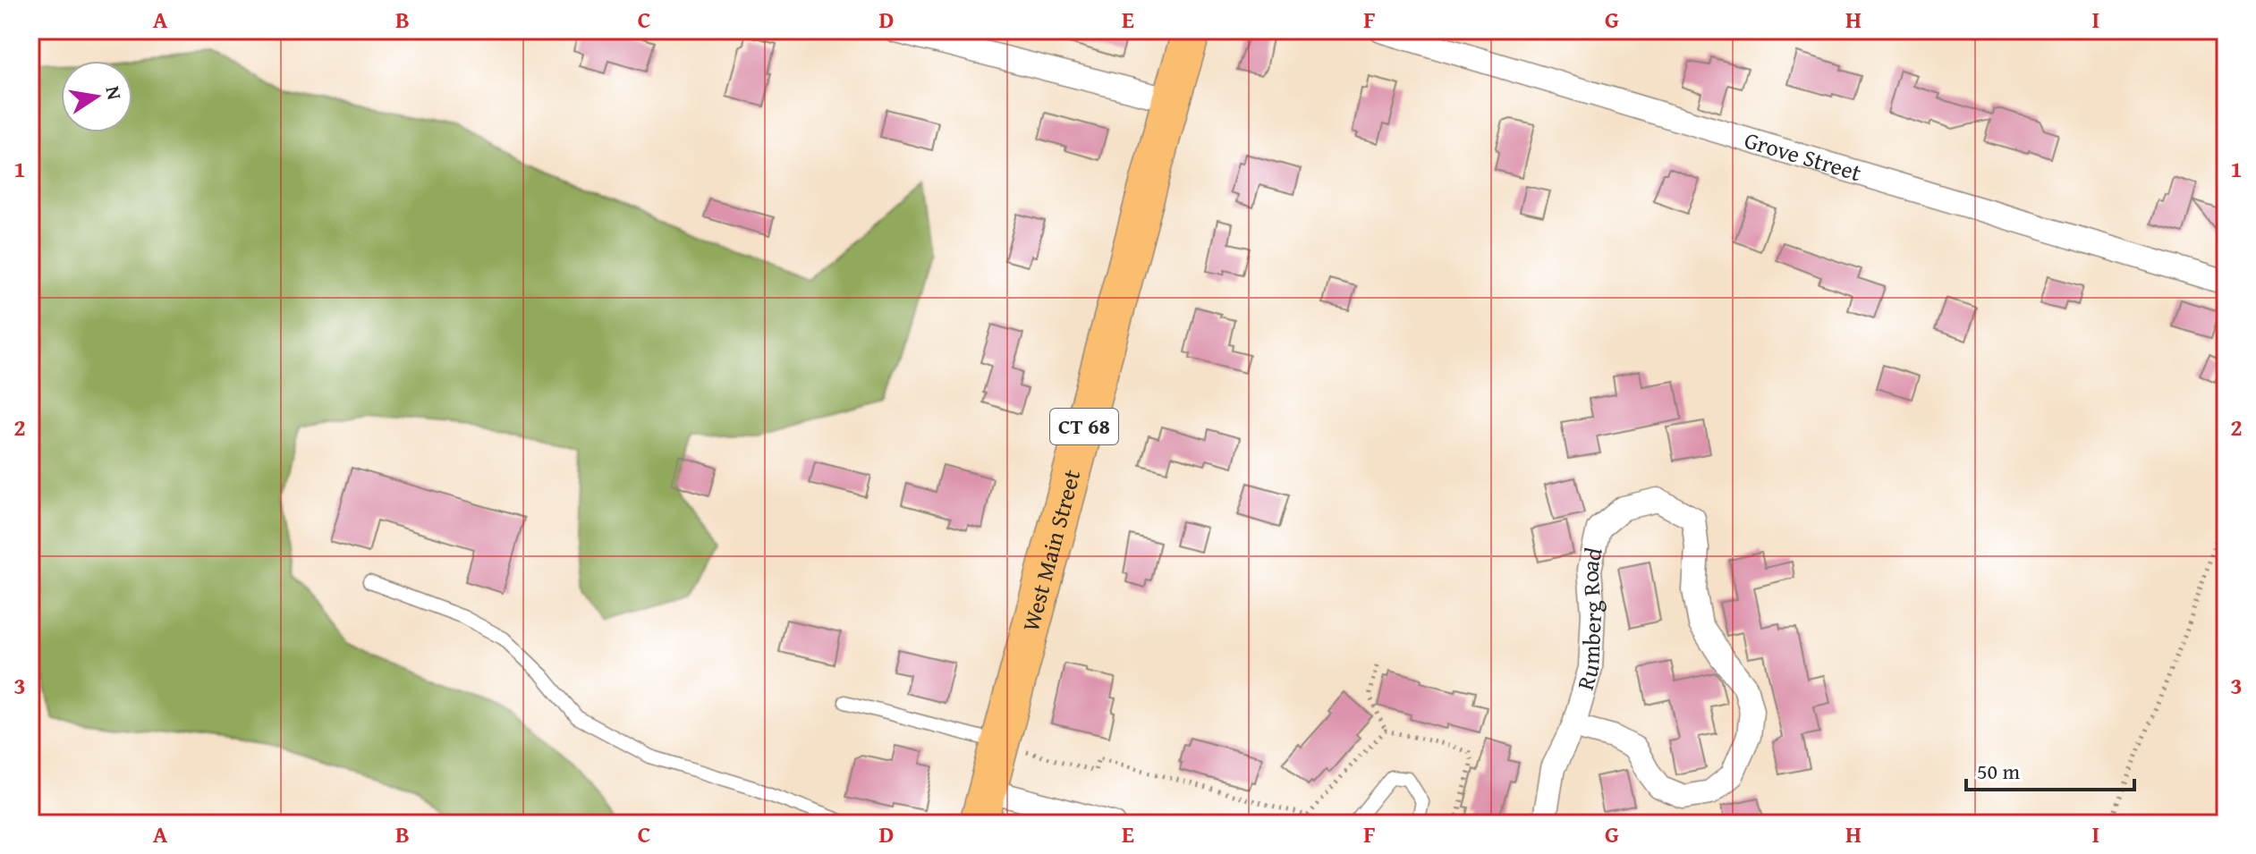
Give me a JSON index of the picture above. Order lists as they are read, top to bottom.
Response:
{
  "streets": {
    "main road": ["CT 68", "West Main Street"],
    "street": ["Grove Street", "Rumberg Road"]
  },
  "scale_bar": "50 m",
  "north": "right",
  "grid": {
    "columns": [
      "A",
      "B",
      "C",
      "D",
      "E",
      "F",
      "G",
      "H",
      "I"
    ],
    "rows": ["1", "2", "3"]
  }
}
